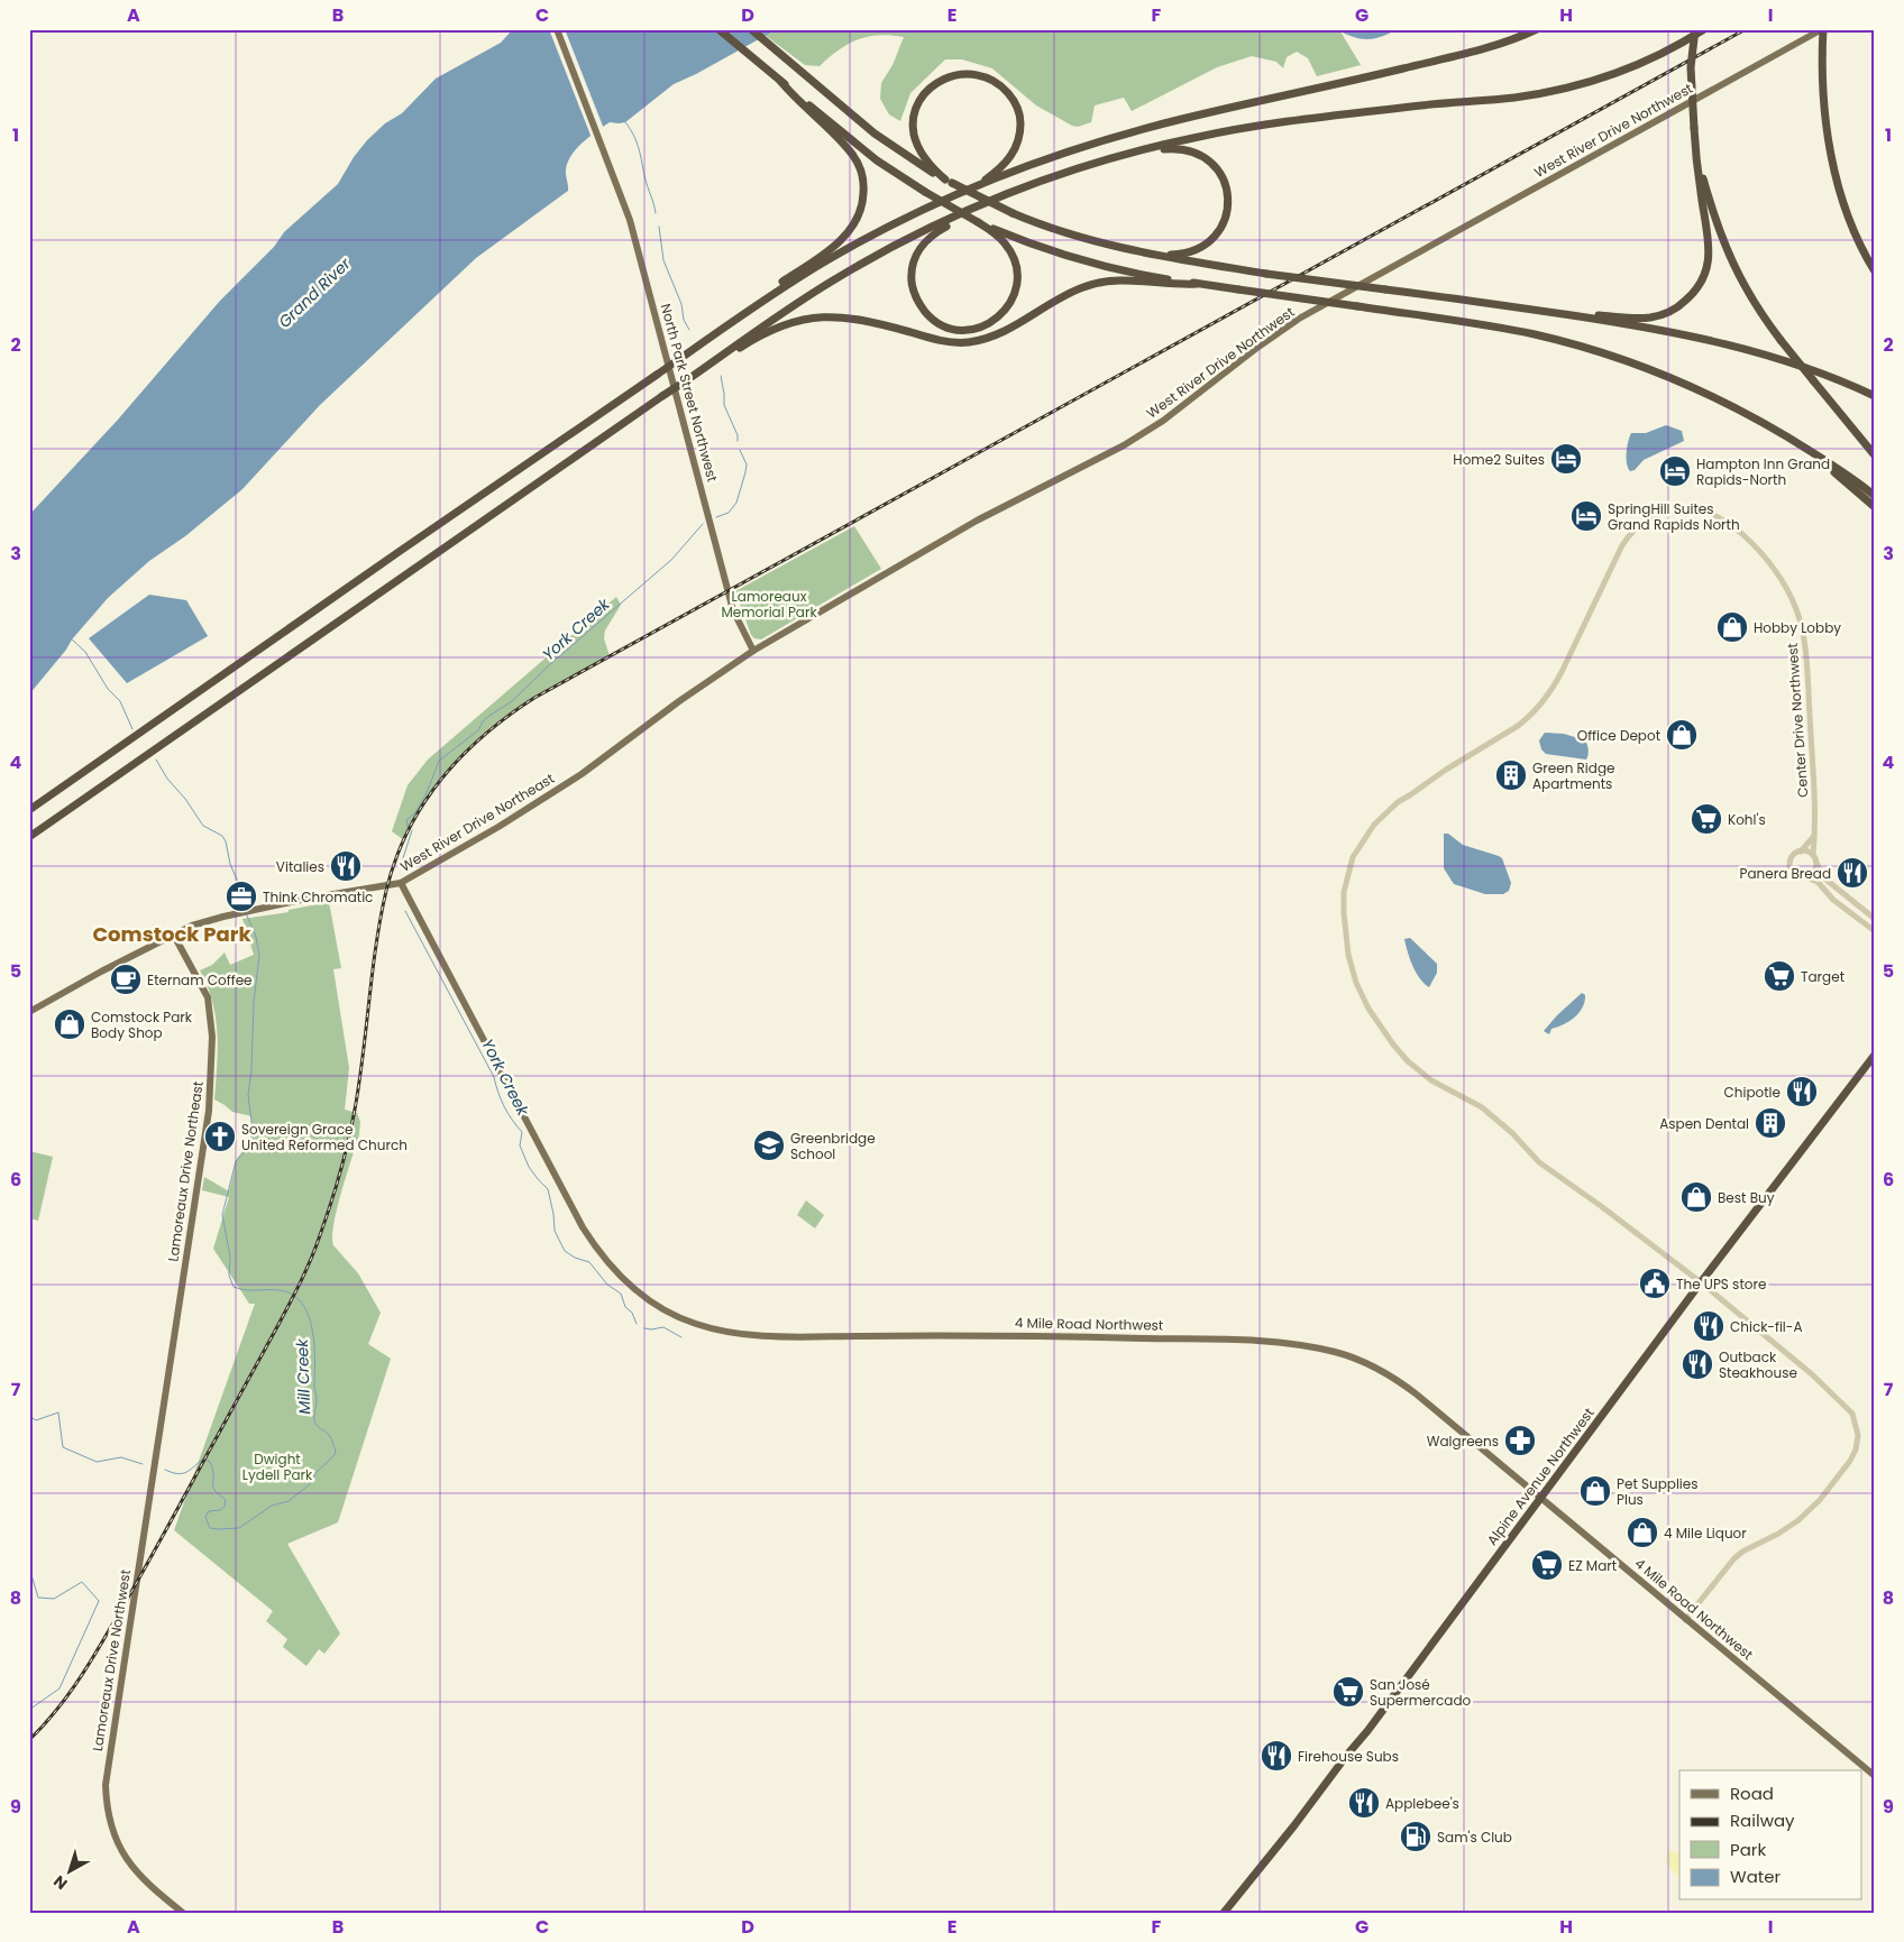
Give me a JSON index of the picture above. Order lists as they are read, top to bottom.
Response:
{
  "streets": {
    "highway": ["Alpine Avenue Northwest"],
    "main road": [
      "West River Drive Northwest",
      "North Park Street Northwest",
      "West River Drive Northeast",
      "Lamoreaux Drive Northeast",
      "4 Mile Road Northwest",
      "Lamoreaux Drive Northwest"
    ],
    "street": ["Center Drive Northwest"]
  },
  "crossings": [
    ["West River Drive Northwest", "North Park Street Northwest"],
    ["West River Drive Northwest", "West River Drive Northeast"],
    ["North Park Street Northwest", "West River Drive Northeast"],
    ["Center Drive Northwest", "4 Mile Road Northwest"],
    ["Center Drive Northwest", "Alpine Avenue Northwest"],
    ["West River Drive Northeast", "Lamoreaux Drive Northeast"],
    ["West River Drive Northeast", "4 Mile Road Northwest"],
    ["Lamoreaux Drive Northeast", "Lamoreaux Drive Northwest"],
    ["4 Mile Road Northwest", "Alpine Avenue Northwest"]
  ],
  "districts": ["Comstock Park"],
  "water": ["Grand River", "York Creek", "Mill Creek"],
  "parks": ["Lamoreaux Memorial Park", "Dwight Lydell Park"],
  "places": {
    "hotel": ["Home2 Suites", "Hampton Inn Grand Rapids-North", "SpringHill Suites Grand Rapids North"],
    "shop": [
      "Hobby Lobby",
      "Office Depot",
      "Comstock Park Body Shop",
      "Best Buy",
      "Pet Supplies Plus",
      "4 Mile Liquor"
    ],
    "building": ["Green Ridge Apartments", "Aspen Dental"],
    "supermarket": [
      "Kohl's",
      "Target",
      "EZ Mart",
      "San José Supermercado"
    ],
    "restaurant": [
      "Vitalies",
      "Panera Bread",
      "Chipotle",
      "Chick-fil-A",
      "Outback Steakhouse",
      "Firehouse Subs",
      "Applebee's"
    ],
    "office": ["Think Chromatic"],
    "cafe": ["Eternam Coffee"],
    "church": ["Sovereign Grace United Reformed Church"],
    "school or university": ["Greenbridge School"],
    "public building": ["The UPS store"],
    "pharmacy": ["Walgreens"],
    "fuel station": ["Sam's Club"]
  },
  "legend": [
    "Road",
    "Railway",
    "Park",
    "Water"
  ],
  "north": "bottom left",
  "grid": {
    "columns": [
      "A",
      "B",
      "C",
      "D",
      "E",
      "F",
      "G",
      "H",
      "I"
    ],
    "rows": [
      "1",
      "2",
      "3",
      "4",
      "5",
      "6",
      "7",
      "8",
      "9"
    ]
  }
}
